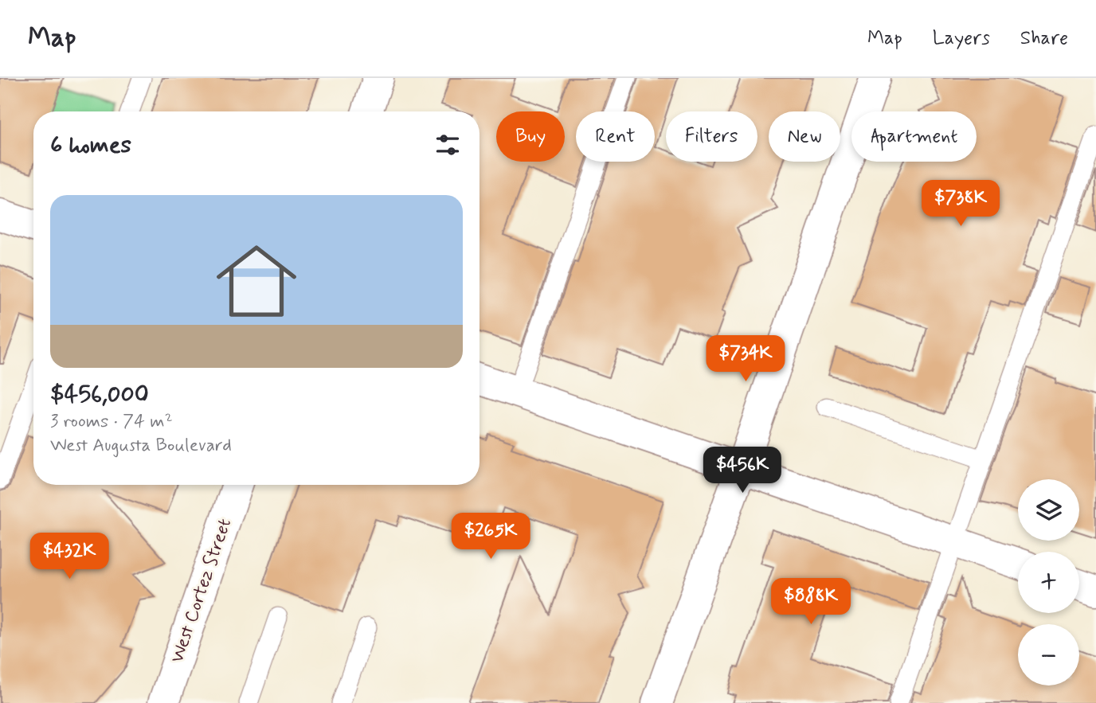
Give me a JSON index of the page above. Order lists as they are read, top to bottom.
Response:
{
  "streets": {
    "street": ["West Cortez Street"]
  },
  "page": {
    "header": "Map",
    "nav": ["Map", "Layers", "Share"],
    "chip": [
      "Buy",
      "Rent",
      "Filters",
      "New",
      "Apartment"
    ],
    "heading": "6 homes",
    "list": [
      {
        "name": "$456,000",
        "note": "3 rooms · 74 m² · West Augusta Boulevard"
      }
    ],
    "price": [
      "$738K",
      "$734K",
      "$456K",
      "$265K",
      "$432K",
      "$888K"
    ],
    "map_buttons": ["+", "−"]
  }
}
